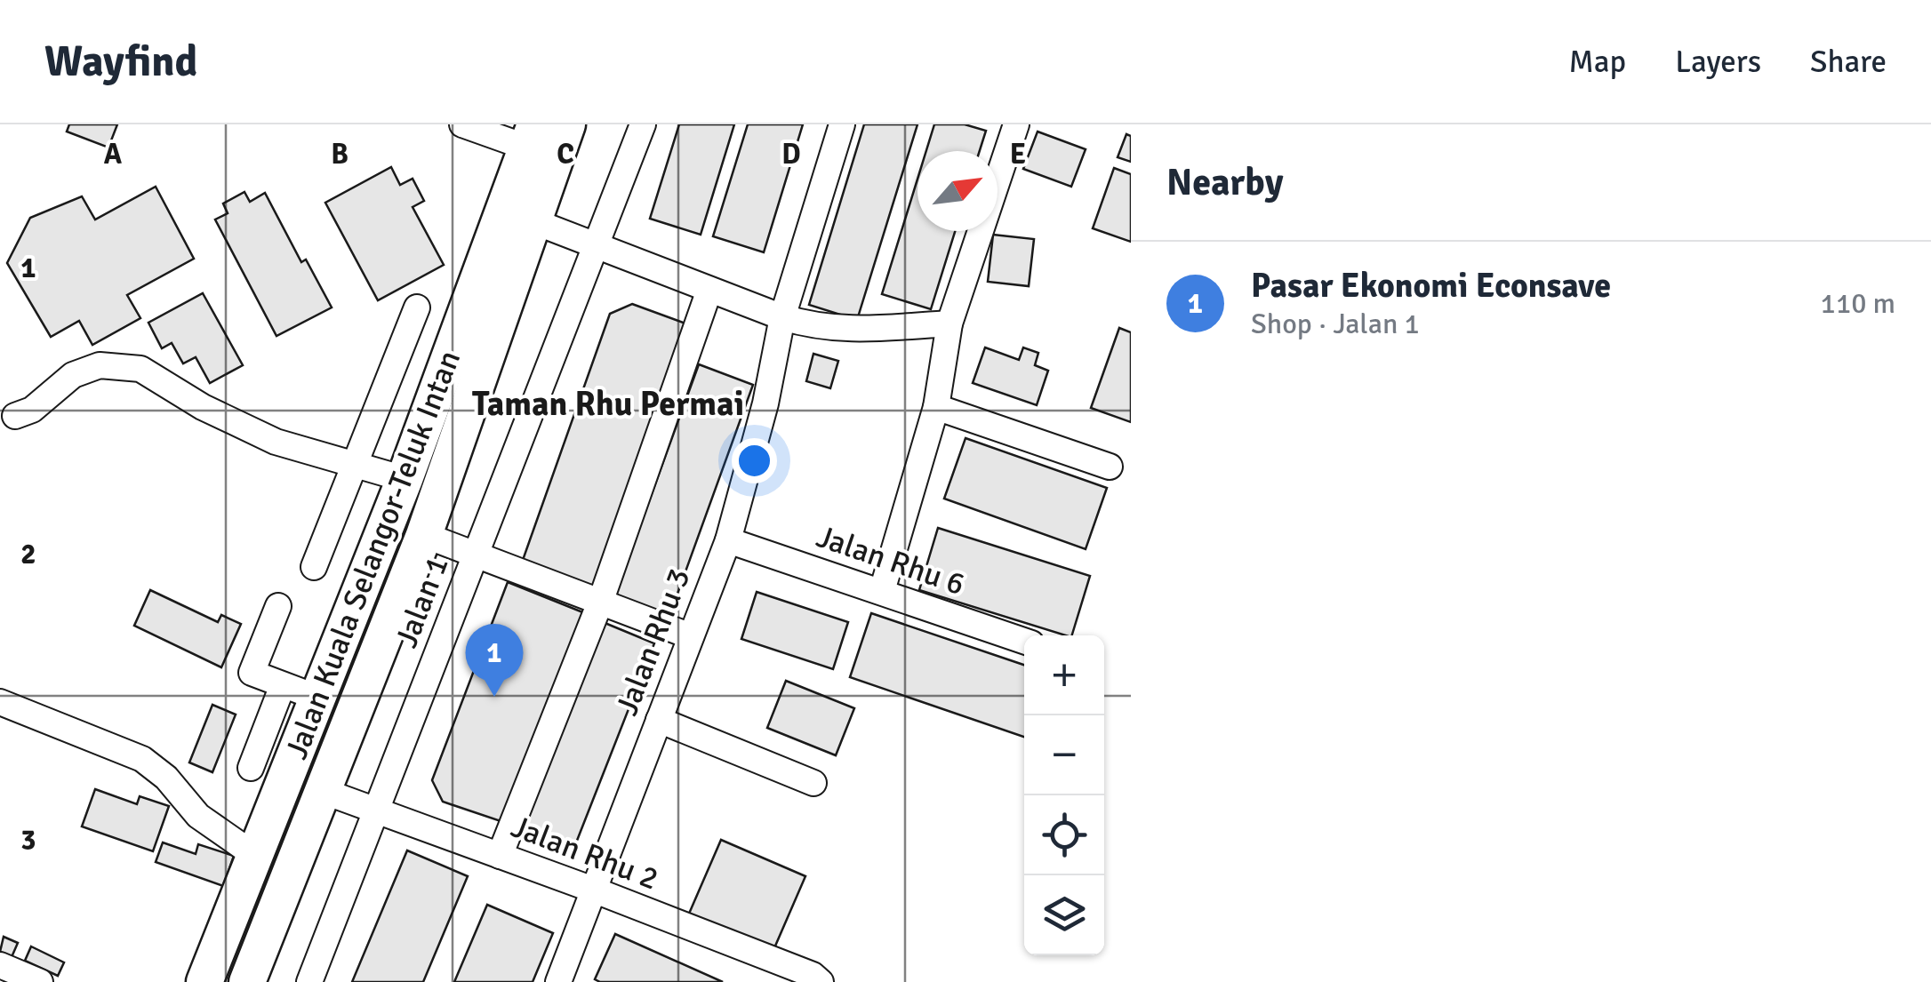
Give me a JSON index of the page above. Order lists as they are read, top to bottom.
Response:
{
  "streets": {
    "highway": ["Jalan Kuala Selangor-Teluk Intan"],
    "street": [
      "Jalan Rhu 6",
      "Jalan 1",
      "Jalan Rhu 3",
      "Jalan Rhu 2"
    ]
  },
  "crossings": [
    ["Jalan Kuala Selangor-Teluk Intan", "Jalan Rhu 2"],
    ["Jalan Rhu 6", "Jalan Rhu 3"],
    ["Jalan 1", "Jalan Rhu 2"],
    ["Jalan Rhu 3", "Jalan Rhu 2"]
  ],
  "districts": ["Taman Rhu Permai"],
  "north": "top right",
  "page": {
    "header": "Wayfind",
    "nav": ["Map", "Layers", "Share"],
    "heading": "Nearby",
    "list": [
      {
        "mark": "1",
        "name": "Pasar Ekonomi Econsave",
        "note": "Shop · Jalan 1",
        "value": "110 m"
      }
    ],
    "pins": "1",
    "map_buttons": ["+", "−"]
  },
  "grid": {
    "columns": [
      "A",
      "B",
      "C",
      "D",
      "E"
    ],
    "rows": ["1", "2", "3"]
  }
}
